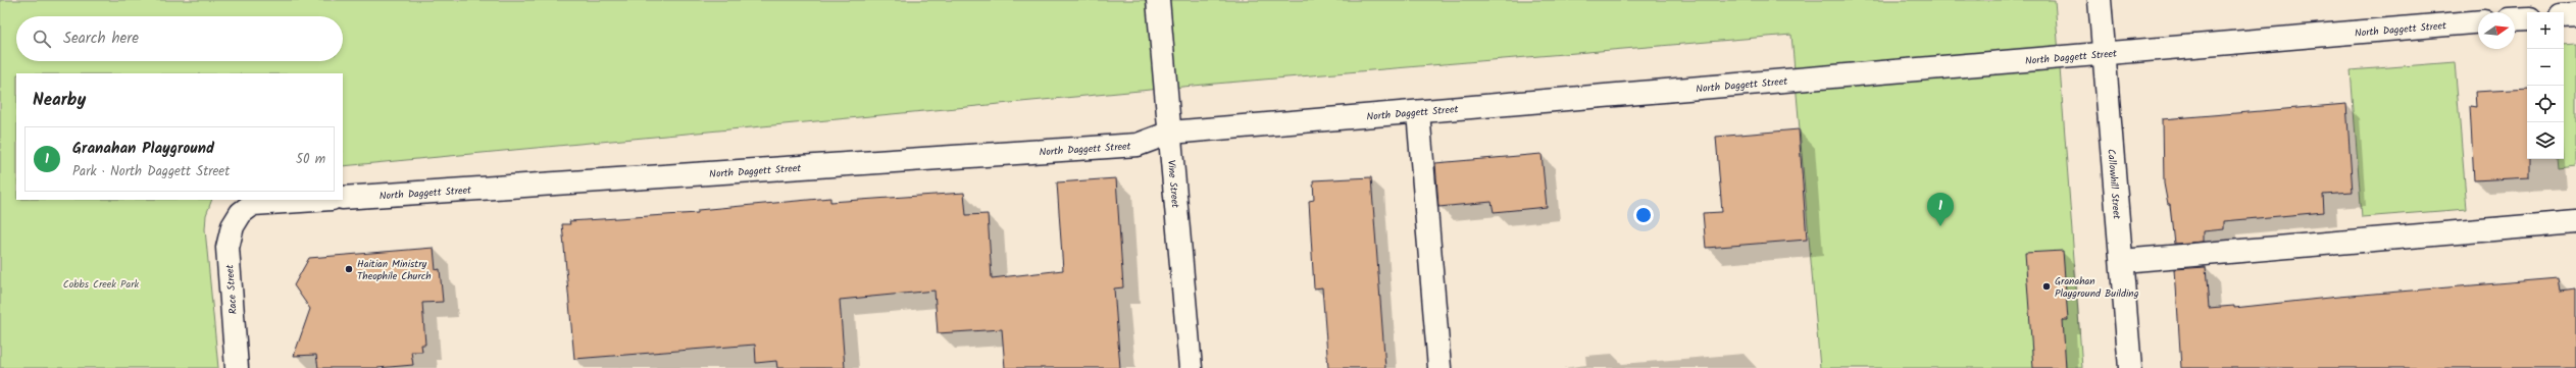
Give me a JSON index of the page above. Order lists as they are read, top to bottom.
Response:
{
  "streets": {
    "street": [
      "North Daggett Street",
      "Vine Street",
      "Callowhill Street",
      "Race Street"
    ]
  },
  "crossings": [
    ["North Daggett Street", "Vine Street"],
    ["North Daggett Street", "Callowhill Street"]
  ],
  "parks": ["Cobbs Creek Park"],
  "places": ["Haitian Ministry Theophile Church", "Granahan Playground Building"],
  "north": "right",
  "page": {
    "map_buttons": ["+", "−"],
    "search": "Search here",
    "heading": "Nearby",
    "list": [
      {
        "mark": "1",
        "name": "Granahan Playground",
        "note": "Park · North Daggett Street",
        "value": "50 m"
      }
    ],
    "pins": "1"
  }
}
